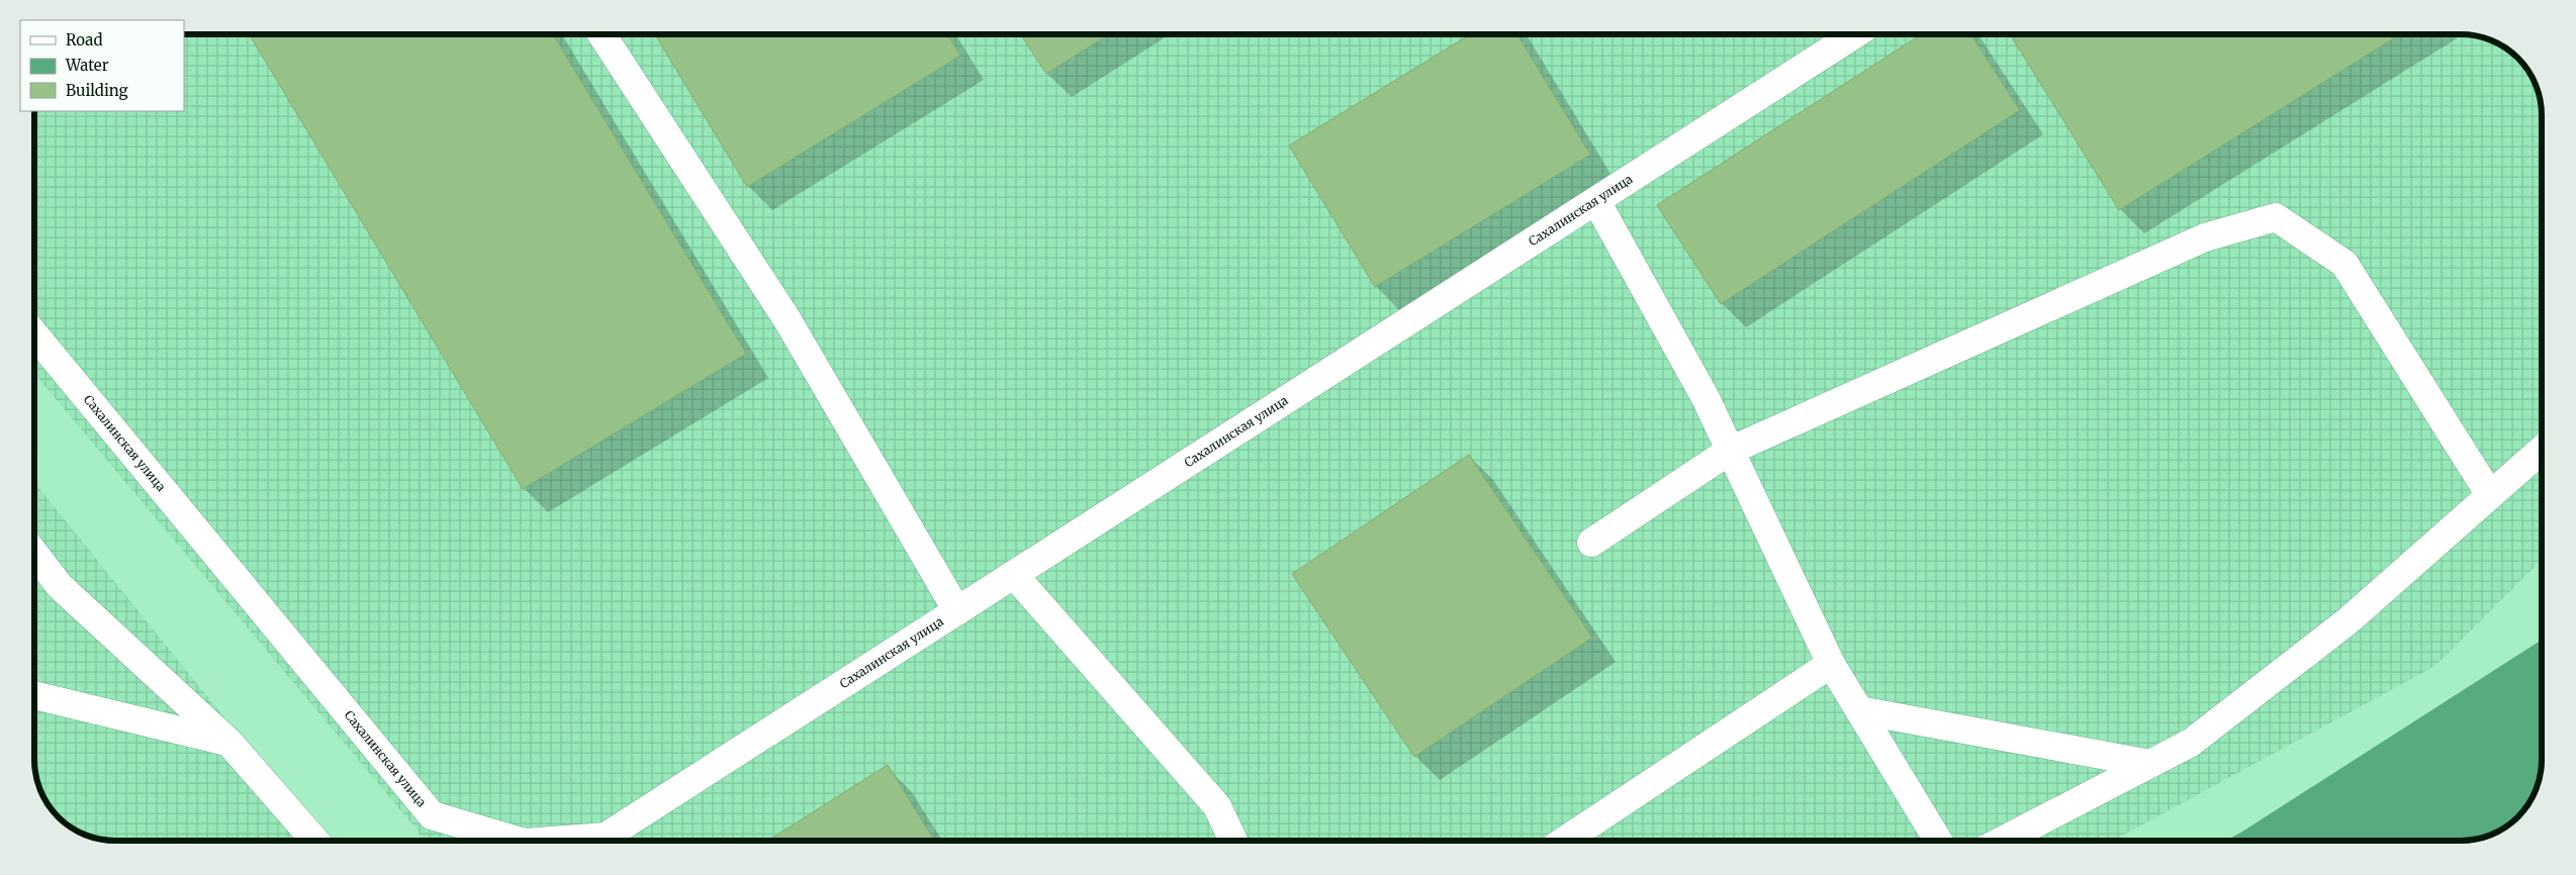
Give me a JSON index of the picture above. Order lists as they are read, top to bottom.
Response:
{
  "streets": {
    "street": ["Сахалинская улица"]
  },
  "legend": ["Road", "Water", "Building"]
}
